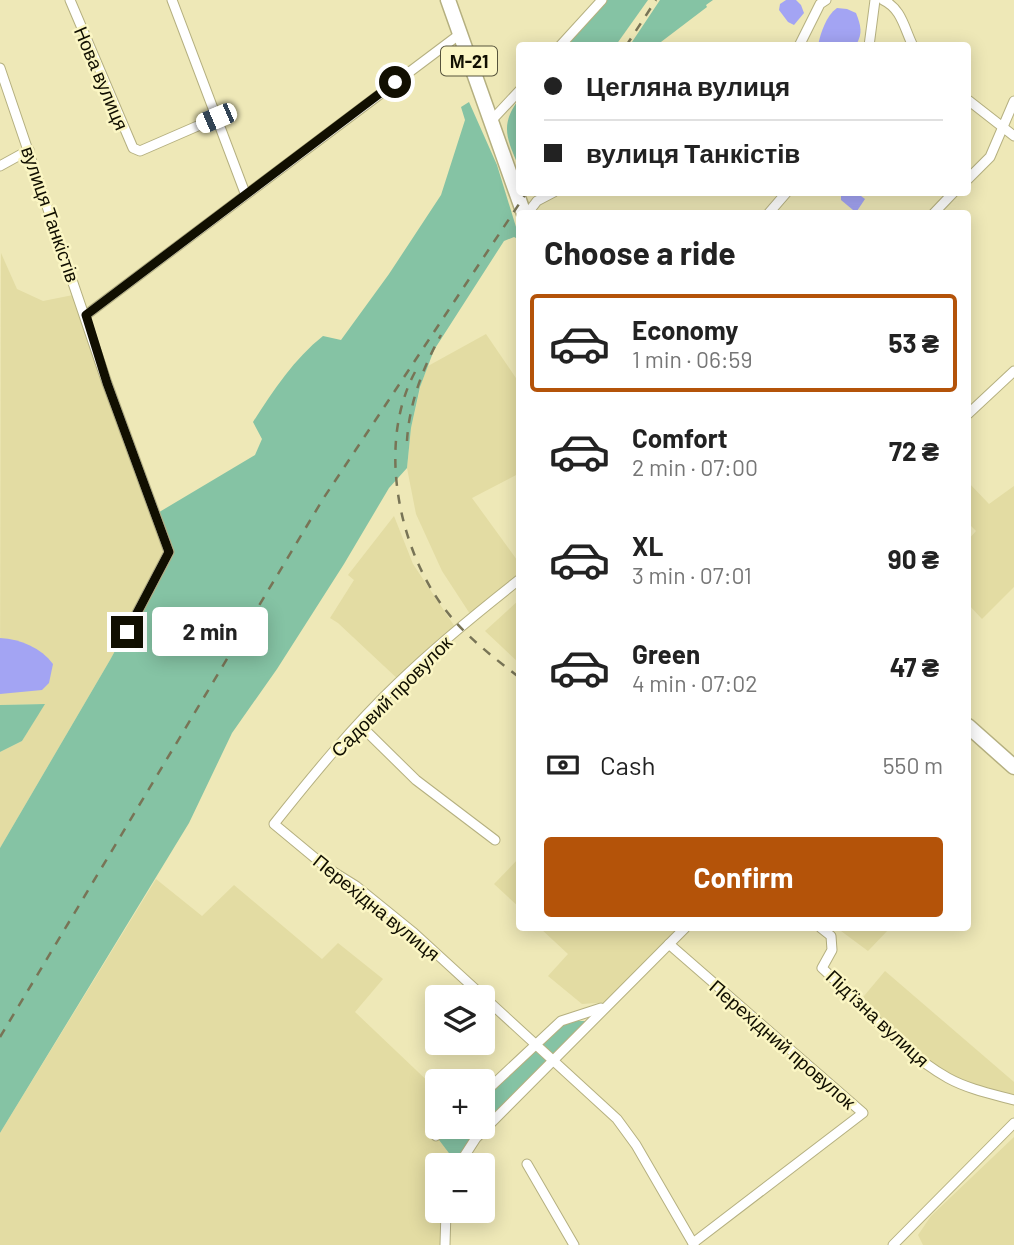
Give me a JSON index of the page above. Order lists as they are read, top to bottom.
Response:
{
  "streets": {
    "highway": ["М-21"],
    "street": [
      "Нова вулиця",
      "вулиця Танкістів",
      "Садовий провулок",
      "Перехідна вулиця",
      "Підʼїзна вулиця",
      "Перехідний провулок"
    ]
  },
  "crossings": [
    ["Садовий провулок", "Перехідна вулиця"],
    ["Перехідна вулиця", "Перехідний провулок"]
  ],
  "page": {
    "banner": ["Цегляна вулиця", "вулиця Танкістів"],
    "heading": "Choose a ride",
    "list": [
      {
        "name": "Economy",
        "note": "1 min · 06:59",
        "value": "53 ₴"
      },
      {
        "name": "Comfort",
        "note": "2 min · 07:00",
        "value": "72 ₴"
      },
      {
        "name": "XL",
        "note": "3 min · 07:01",
        "value": "90 ₴"
      },
      {
        "name": "Green",
        "note": "4 min · 07:02",
        "value": "47 ₴"
      }
    ],
    "bubble": "2 min",
    "pay": ["Cash", "550 m"],
    "buttons": "Confirm",
    "map_buttons": ["+", "−"]
  }
}
